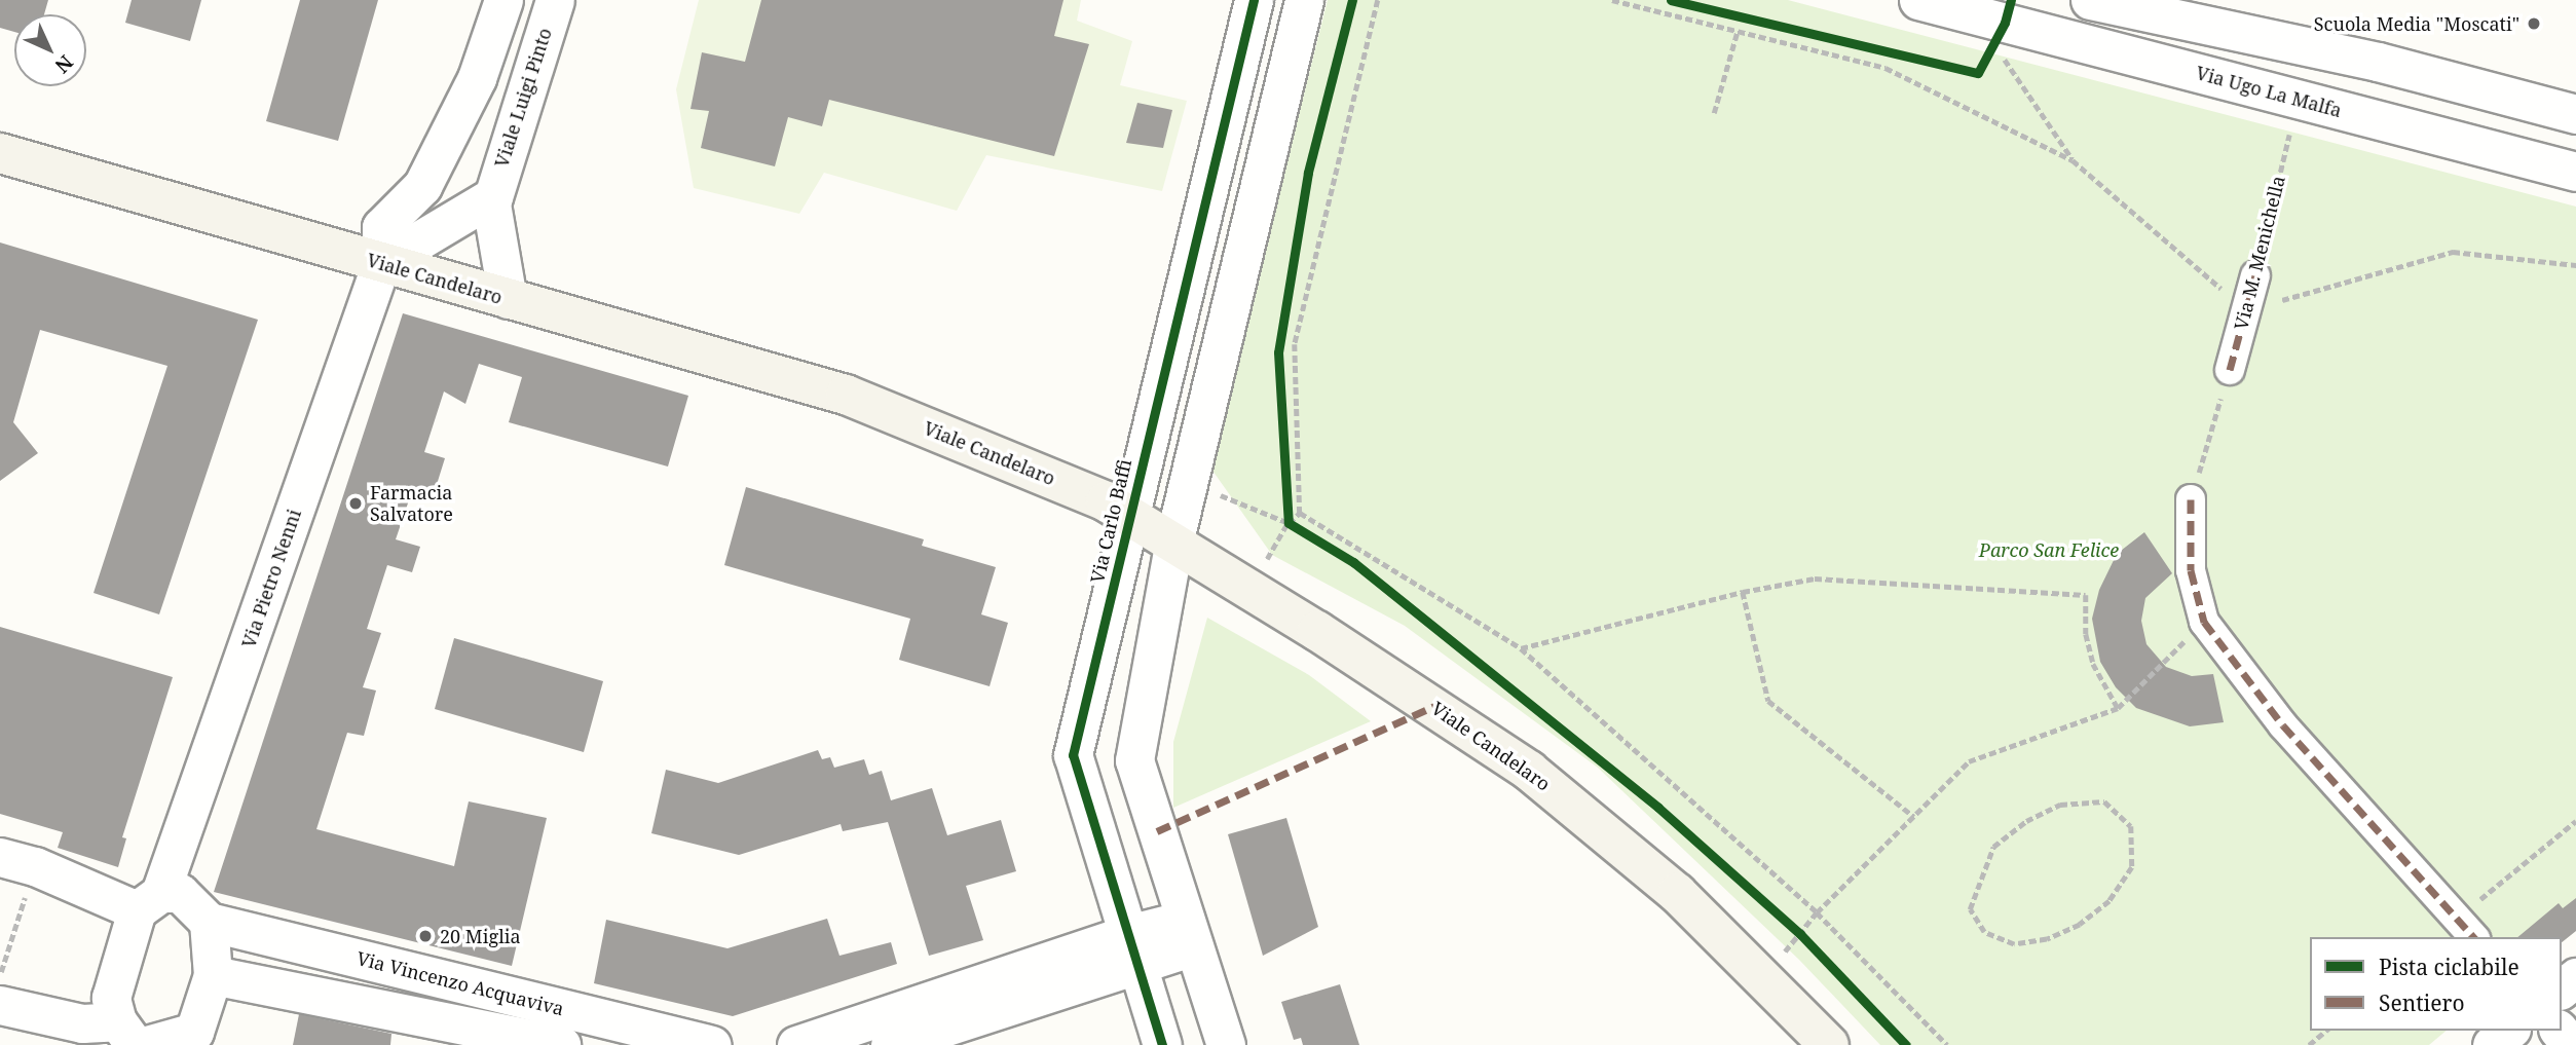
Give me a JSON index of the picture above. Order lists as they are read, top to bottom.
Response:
{
  "streets": {
    "main road": ["Viale Candelaro"],
    "street": [
      "Via Ugo La Malfa",
      "Viale Luigi Pinto",
      "Via M. Menichella",
      "Via Carlo Baffi",
      "Via Pietro Nenni",
      "Via Vincenzo Acquaviva"
    ]
  },
  "crossings": [
    ["Viale Luigi Pinto", "Viale Candelaro"],
    ["Viale Candelaro", "Via Carlo Baffi"],
    ["Viale Candelaro", "Via Pietro Nenni"]
  ],
  "parks": ["Parco San Felice"],
  "places": ["Scuola Media \"Moscati\"", "Farmacia Salvatore", "20 Miglia"],
  "legend": ["Pista ciclabile", "Sentiero"],
  "north": "bottom right"
}
